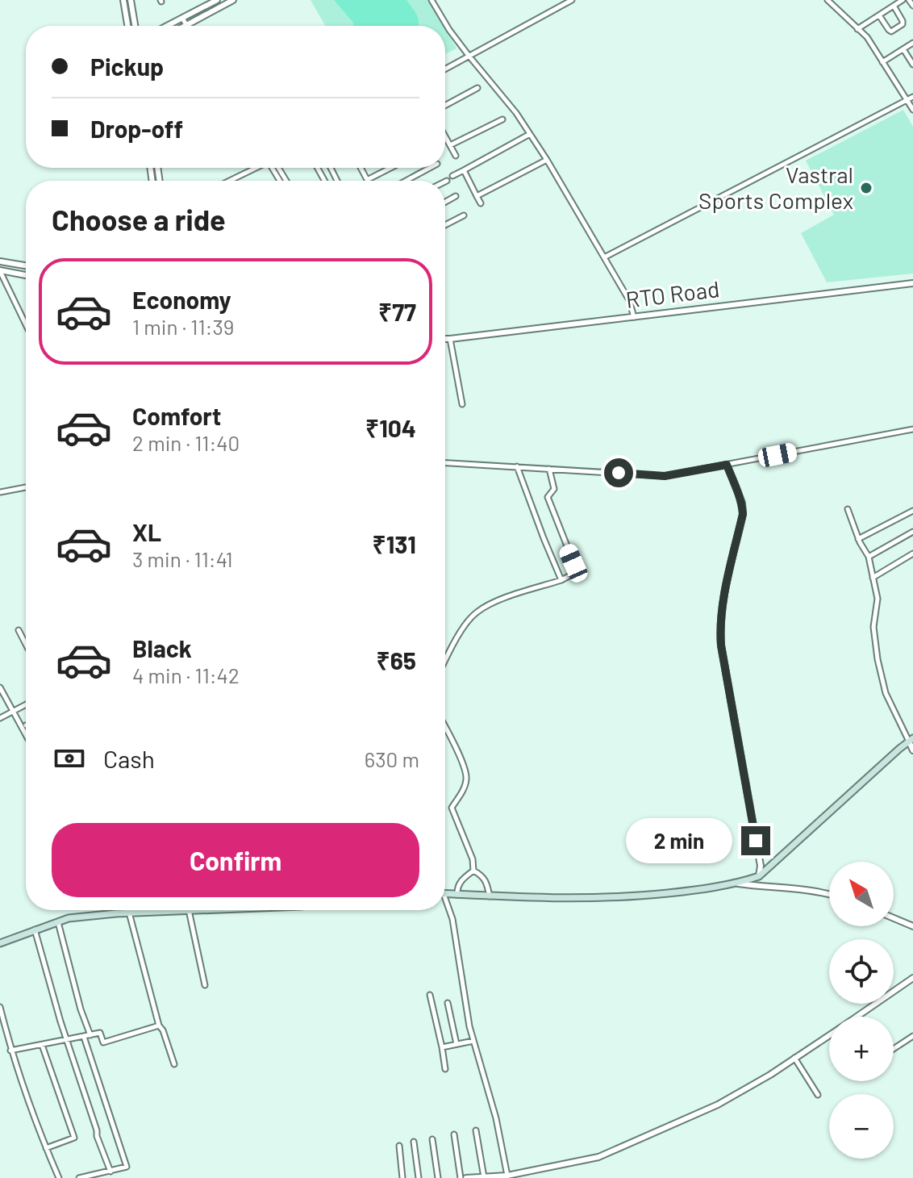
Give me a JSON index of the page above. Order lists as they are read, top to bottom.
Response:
{
  "streets": {
    "street": ["RTO Road"]
  },
  "places": ["Vastral Sports Complex"],
  "north": "top left",
  "page": {
    "banner": ["Pickup", "Drop-off"],
    "heading": "Choose a ride",
    "list": [
      {
        "name": "Economy",
        "note": "1 min · 11:39",
        "value": "₹77"
      },
      {
        "name": "Comfort",
        "note": "2 min · 11:40",
        "value": "₹104"
      },
      {
        "name": "XL",
        "note": "3 min · 11:41",
        "value": "₹131"
      },
      {
        "name": "Black",
        "note": "4 min · 11:42",
        "value": "₹65"
      }
    ],
    "pay": ["Cash", "630 m"],
    "buttons": "Confirm",
    "bubble": "2 min",
    "map_buttons": ["+", "−"]
  }
}
